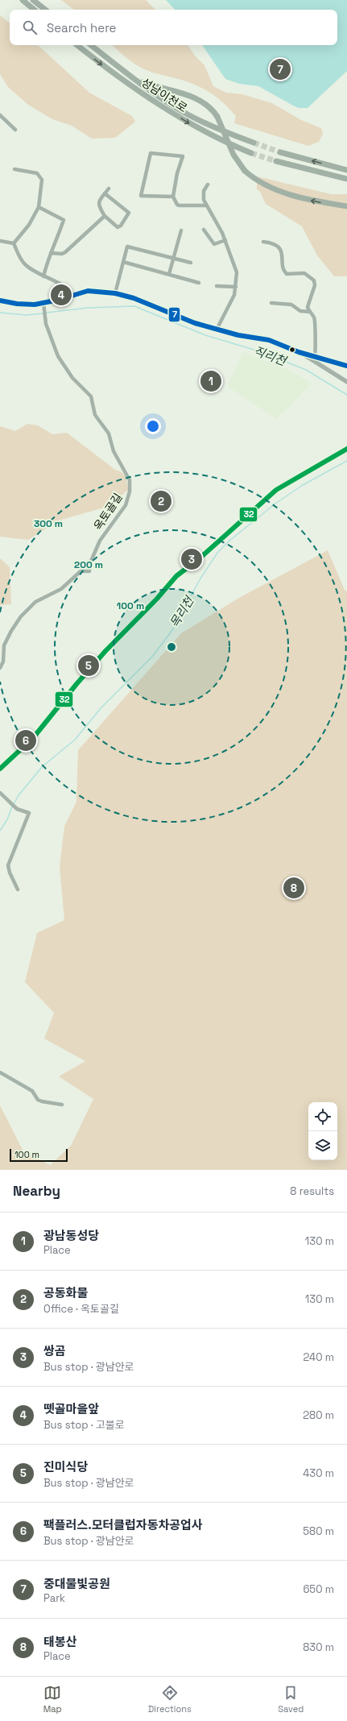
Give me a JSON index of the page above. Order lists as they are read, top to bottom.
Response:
{
  "streets": {
    "highway": ["성남이천로"],
    "street": ["옥토골길"]
  },
  "water": ["직리천", "목리천"],
  "lines": ["transit line 7", "transit line 32"],
  "scale_bar": "100 m",
  "page": {
    "search": "Search here",
    "pins": [
      "7",
      "4",
      "1",
      "2",
      "3",
      "5",
      "6",
      "8"
    ],
    "scale": "100 m",
    "heading": ["Nearby", "8 results"],
    "list": [
      {
        "mark": "1",
        "name": "광남동성당",
        "note": "Place",
        "value": "130 m"
      },
      {
        "mark": "2",
        "name": "공동화물",
        "note": "Office · 옥토골길",
        "value": "130 m"
      },
      {
        "mark": "3",
        "name": "쌍곰",
        "note": "Bus stop · 광남안로",
        "value": "240 m"
      },
      {
        "mark": "4",
        "name": "뗏골마을앞",
        "note": "Bus stop · 고불로",
        "value": "280 m"
      },
      {
        "mark": "5",
        "name": "진미식당",
        "note": "Bus stop · 광남안로",
        "value": "430 m"
      },
      {
        "mark": "6",
        "name": "팩플러스.모터클럽자동차공업사",
        "note": "Bus stop · 광남안로",
        "value": "580 m"
      },
      {
        "mark": "7",
        "name": "중대물빛공원",
        "note": "Park",
        "value": "650 m"
      },
      {
        "mark": "8",
        "name": "태봉산",
        "note": "Place",
        "value": "830 m"
      }
    ],
    "nav": ["Map", "Directions", "Saved"]
  },
  "rings": ["300 m", "200 m", "100 m"]
}
